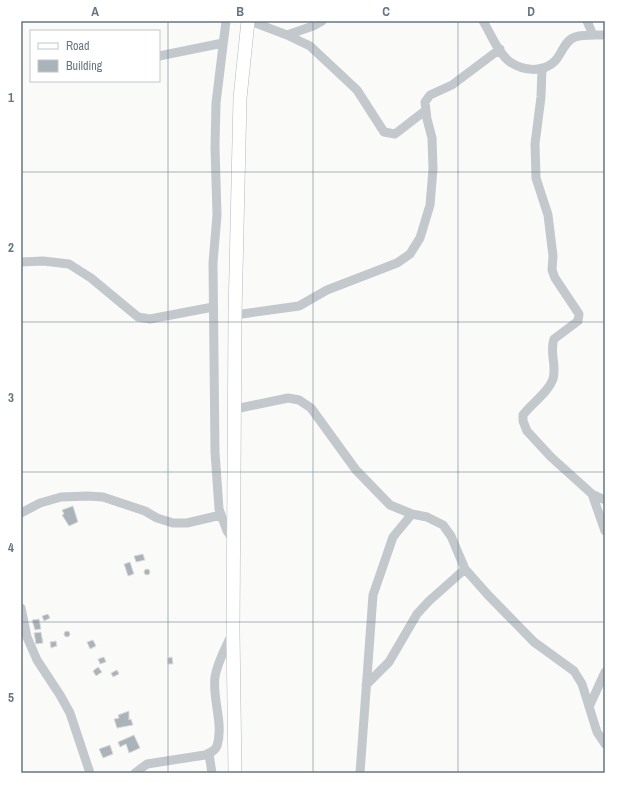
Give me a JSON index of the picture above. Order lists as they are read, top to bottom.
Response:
{
  "legend": ["Road", "Building"],
  "grid": {
    "columns": [
      "A",
      "B",
      "C",
      "D"
    ],
    "rows": [
      "1",
      "2",
      "3",
      "4",
      "5"
    ]
  }
}
